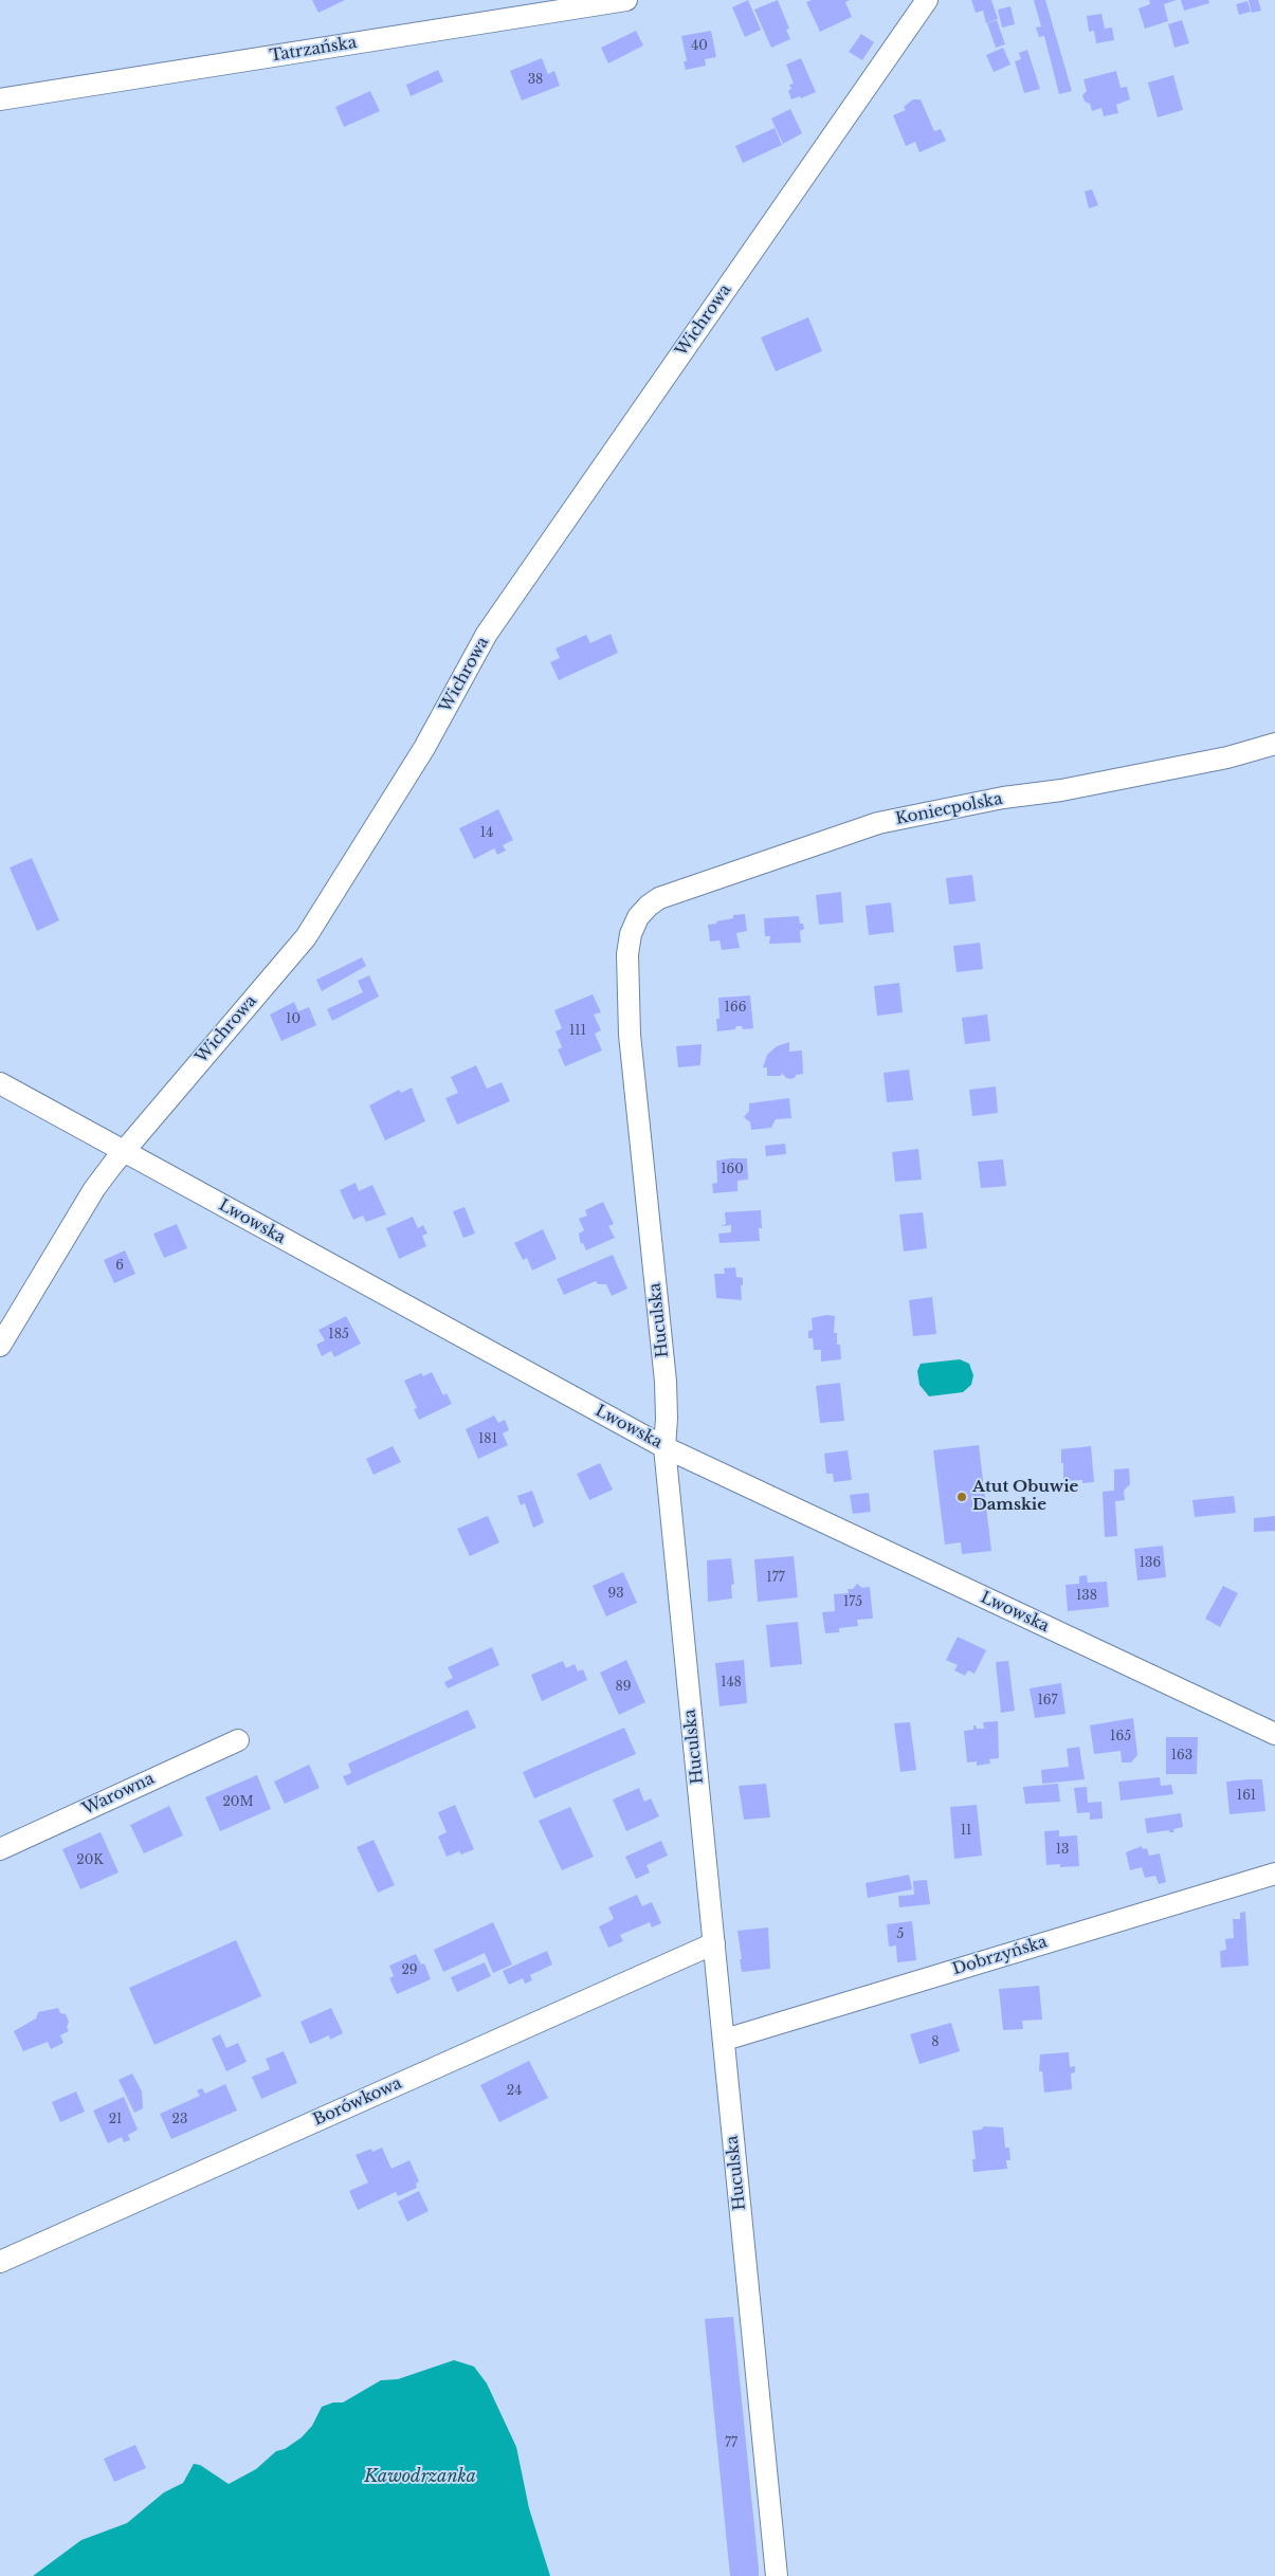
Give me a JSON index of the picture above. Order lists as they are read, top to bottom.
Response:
{
  "streets": {
    "street": [
      "Tatrzańska",
      "Wichrowa",
      "Koniecpolska",
      "Lwowska",
      "Huculska",
      "Warowna",
      "Dobrzyńska",
      "Borówkowa"
    ]
  },
  "crossings": [
    ["Wichrowa", "Lwowska"],
    ["Koniecpolska", "Huculska"],
    ["Lwowska", "Huculska"],
    ["Huculska", "Dobrzyńska"],
    ["Huculska", "Borówkowa"]
  ],
  "water": ["Kawodrzanka"],
  "places": ["Atut Obuwie Damskie"],
  "house_numbers": [
    "40",
    "38",
    "14",
    "166",
    "10",
    "111",
    "160",
    "6",
    "185",
    "181",
    "136",
    "177",
    "93",
    "138",
    "175",
    "148",
    "89",
    "167",
    "165",
    "163",
    "161",
    "20M",
    "11",
    "13",
    "20K",
    "5",
    "29",
    "8",
    "24",
    "21",
    "23",
    "77"
  ]
}
